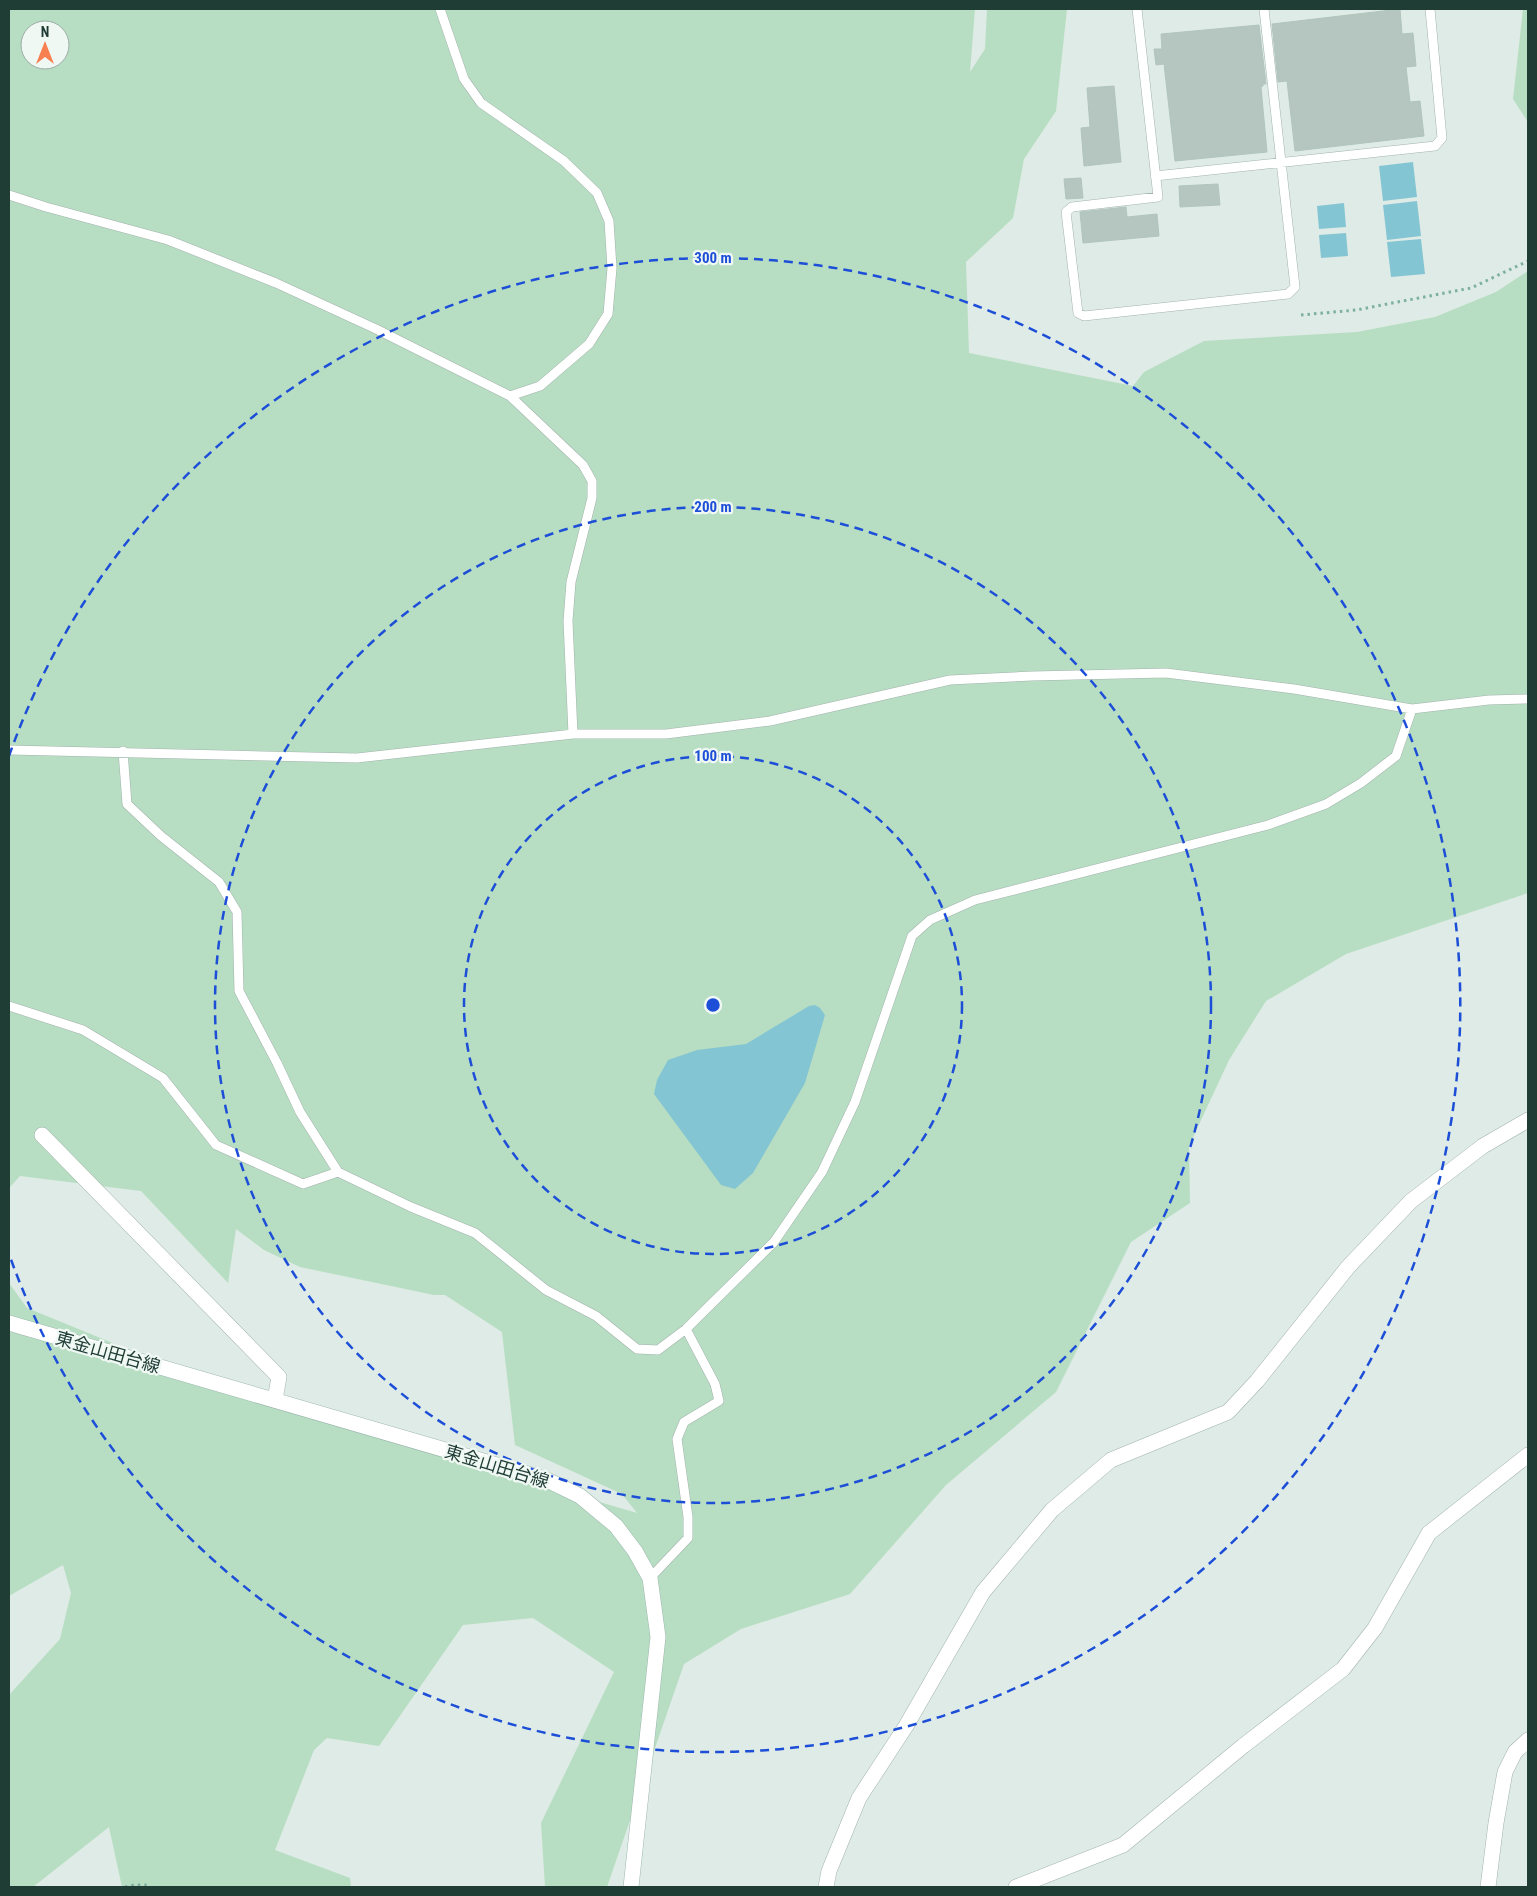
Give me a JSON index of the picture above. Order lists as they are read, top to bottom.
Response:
{
  "streets": {
    "street": ["東金山田台線"]
  },
  "north": "top",
  "rings": ["300 m", "200 m", "100 m"]
}
